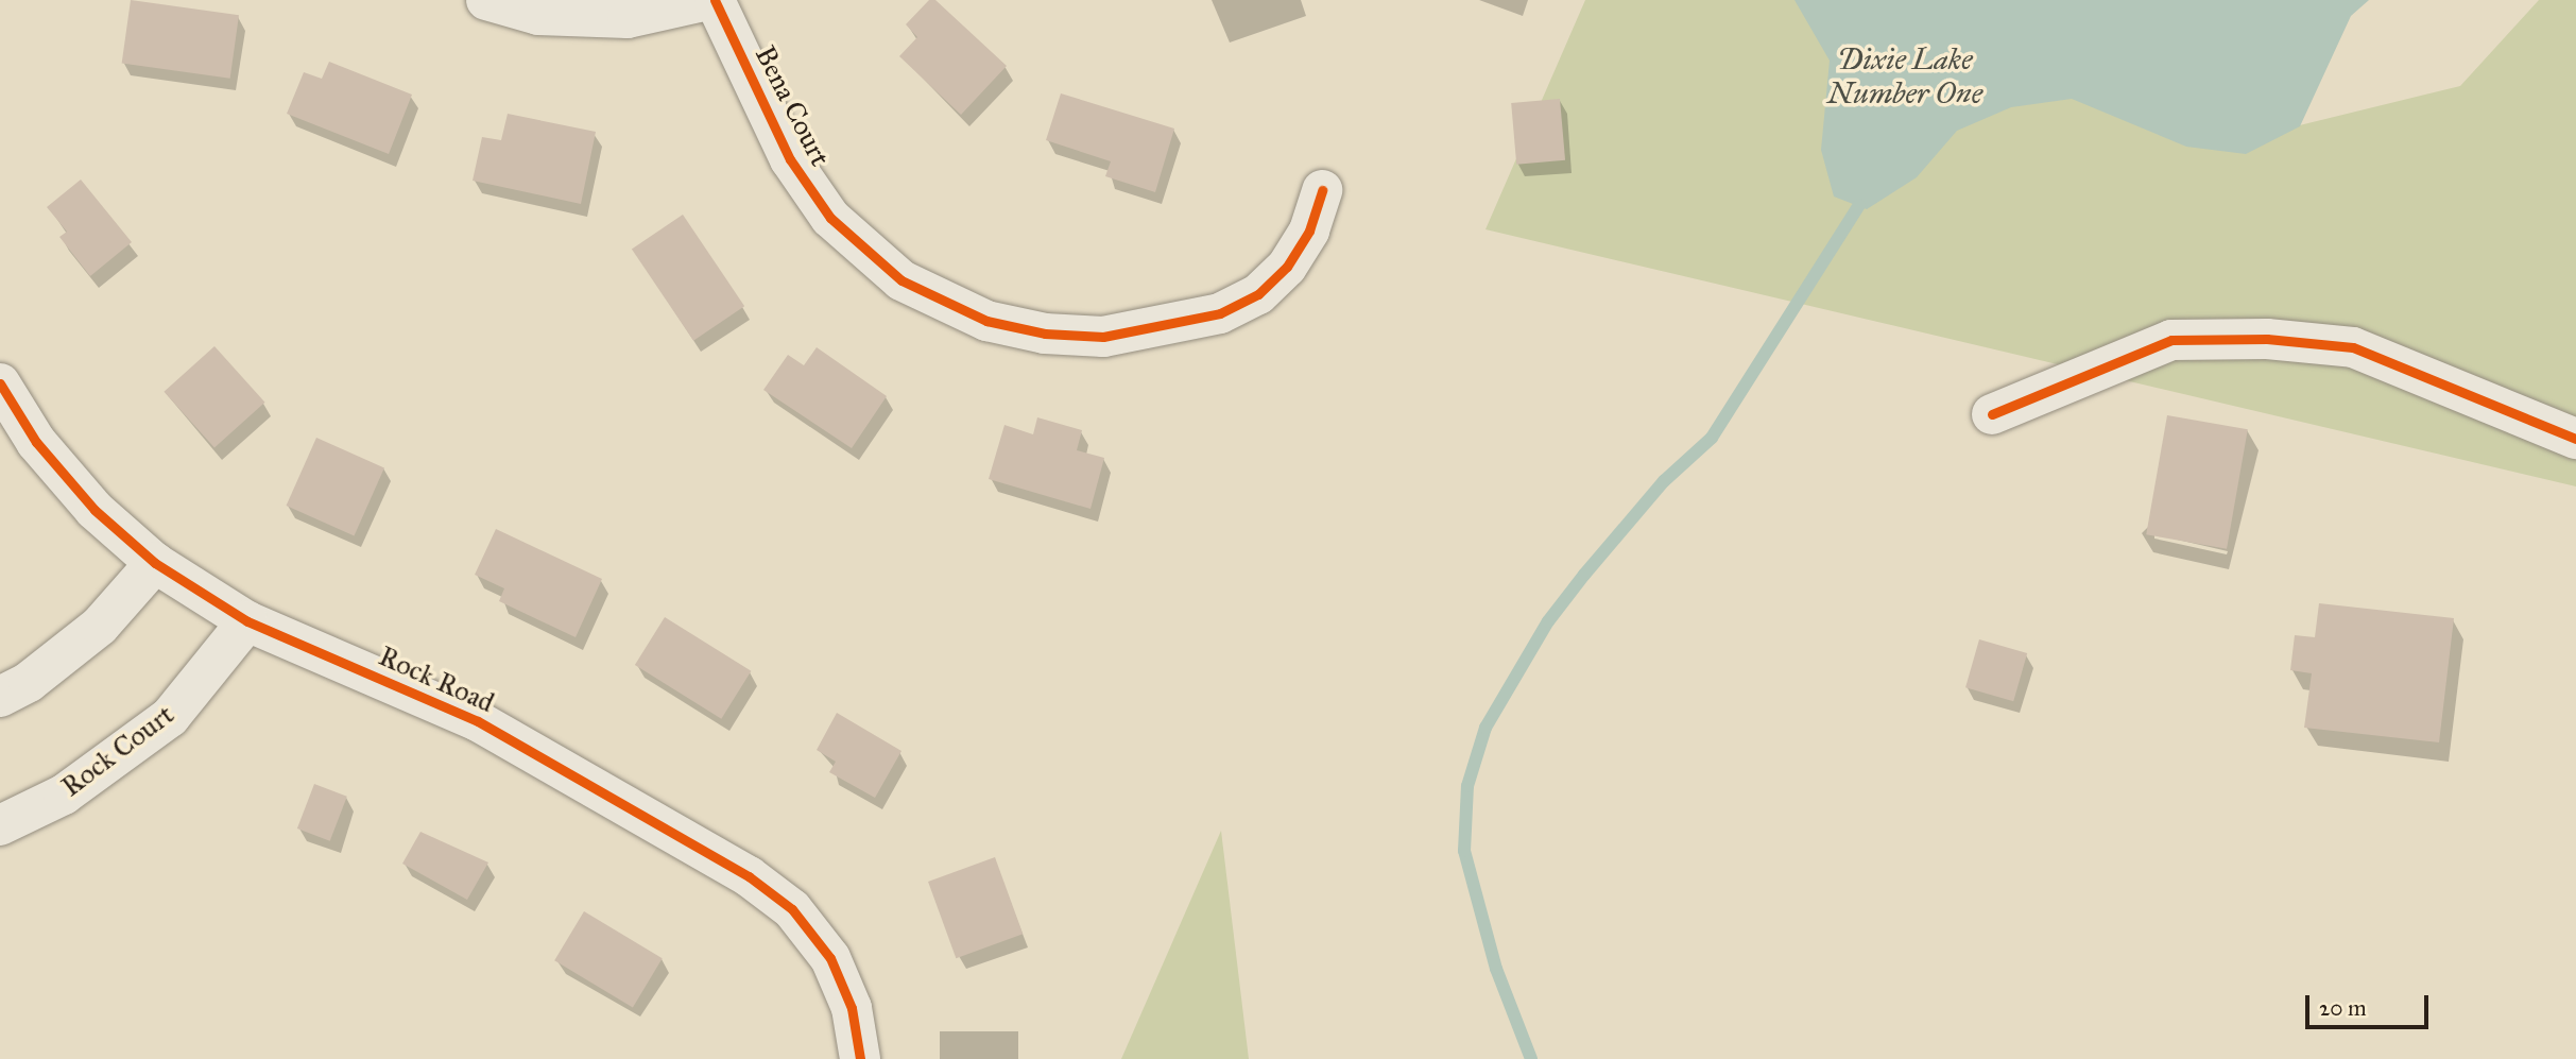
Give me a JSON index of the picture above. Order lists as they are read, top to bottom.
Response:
{
  "streets": {
    "street": ["Bena Court", "Rock Road", "Rock Court"]
  },
  "crossings": [
    ["Rock Road", "Rock Court"]
  ],
  "water": ["Dixie Lake Number One"],
  "scale_bar": "20 m"
}
